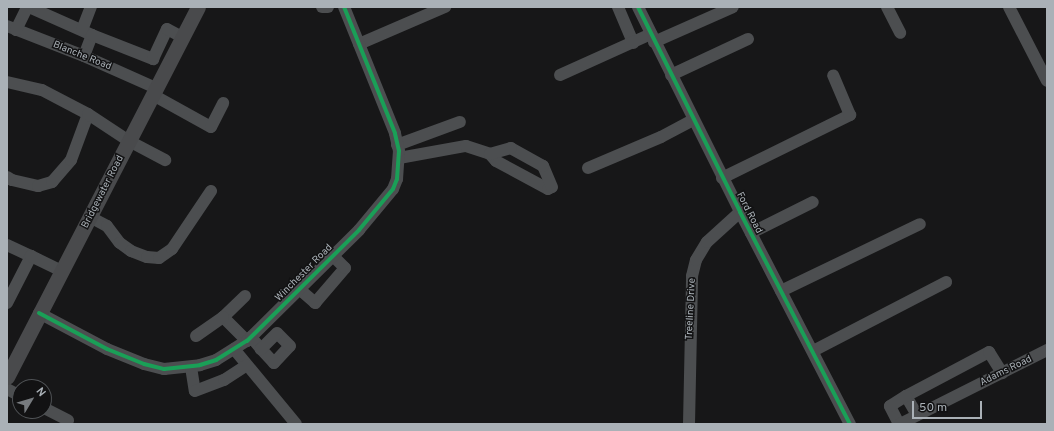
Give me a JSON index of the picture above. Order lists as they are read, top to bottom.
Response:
{
  "streets": {
    "main road": ["Bridgewater Road"],
    "street": [
      "Blanche Road",
      "Ford Road",
      "Winchester Road",
      "Treeline Drive",
      "Adams Road"
    ]
  },
  "crossings": [
    ["Blanche Road", "Bridgewater Road"],
    ["Bridgewater Road", "Winchester Road"],
    ["Ford Road", "Treeline Drive"]
  ],
  "scale_bar": "50 m",
  "north": "top right"
}
